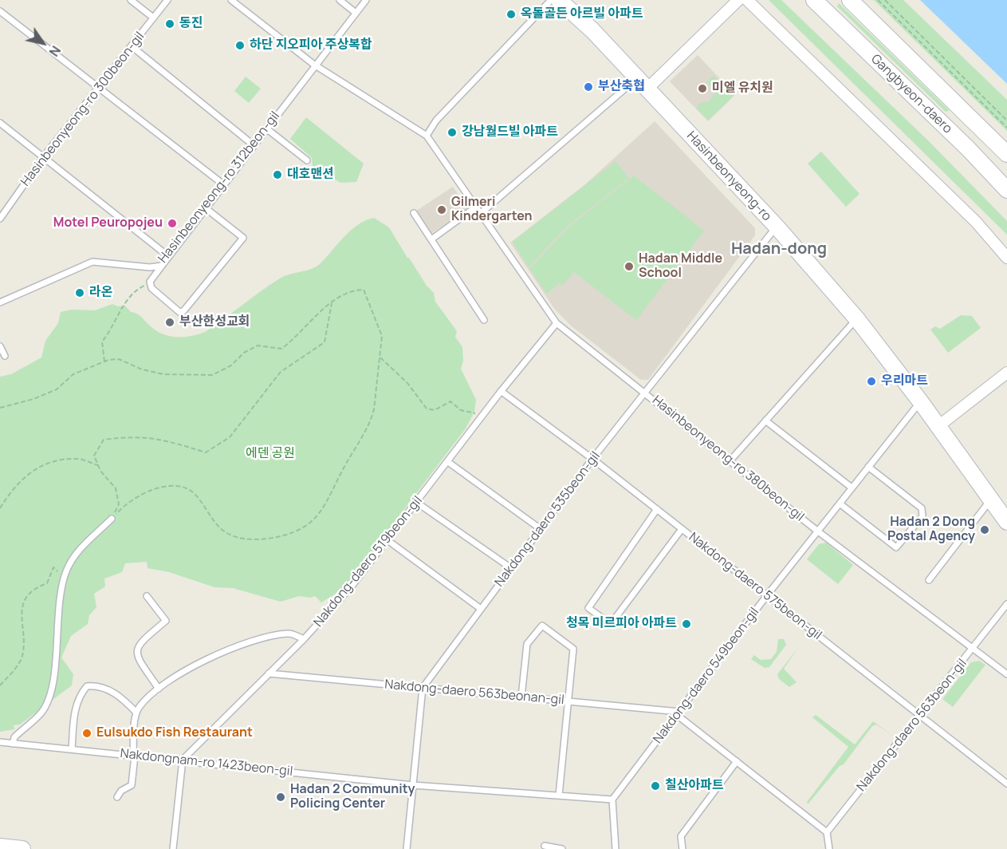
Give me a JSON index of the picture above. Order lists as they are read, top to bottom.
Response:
{
  "streets": {
    "street": ["Gangbyeon-daero", "Hasinbeonyeong-ro"],
    "lane": [
      "Hasinbeonyeong-ro 300beon-gil",
      "Hasinbeonyeong-ro 312beon-gil",
      "Hasinbeonyeong-ro 380beon-gil",
      "Nakdong-daero 535beon-gil",
      "Nakdong-daero 519beon-gil",
      "Nakdong-daero 575beon-gil",
      "Nakdong-daero 549beon-gil",
      "Nakdong-daero 563beonan-gil",
      "Nakdong-daero 563beon-gil",
      "Nakdongnam-ro 1423beon-gil"
    ]
  },
  "crossings": [
    ["Hasinbeonyeong-ro", "Nakdong-daero 535beon-gil"],
    ["Hasinbeonyeong-ro", "Nakdong-daero 549beon-gil"],
    ["Hasinbeonyeong-ro 380beon-gil", "Nakdong-daero 535beon-gil"],
    ["Hasinbeonyeong-ro 380beon-gil", "Nakdong-daero 519beon-gil"],
    ["Hasinbeonyeong-ro 380beon-gil", "Nakdong-daero 549beon-gil"],
    ["Hasinbeonyeong-ro 380beon-gil", "Nakdong-daero 563beon-gil"],
    ["Nakdong-daero 535beon-gil", "Nakdong-daero 575beon-gil"],
    ["Nakdong-daero 535beon-gil", "Nakdong-daero 563beonan-gil"],
    ["Nakdong-daero 519beon-gil", "Nakdong-daero 575beon-gil"],
    ["Nakdong-daero 519beon-gil", "Nakdong-daero 563beonan-gil"],
    ["Nakdong-daero 519beon-gil", "Nakdongnam-ro 1423beon-gil"],
    ["Nakdong-daero 575beon-gil", "Nakdong-daero 549beon-gil"],
    ["Nakdong-daero 575beon-gil", "Nakdong-daero 563beon-gil"],
    ["Nakdong-daero 549beon-gil", "Nakdong-daero 563beonan-gil"],
    ["Nakdong-daero 549beon-gil", "Nakdongnam-ro 1423beon-gil"]
  ],
  "districts": ["Hadan-dong"],
  "parks": ["에덴 공원"],
  "places": [
    "옥돌골든 아르빌 아파트",
    "동진",
    "하단 지오피아 주상복합",
    "부산축협",
    "미엘 유치원",
    "강남월드빌 아파트",
    "대호맨션",
    "Gilmeri Kindergarten",
    "Motel Peuropojeu",
    "Hadan Middle School",
    "라온",
    "부산한성교회",
    "우리마트",
    "Hadan 2 Dong Postal Agency",
    "청목 미르피아 아파트",
    "Eulsukdo Fish Restaurant",
    "칠산아파트",
    "Hadan 2 Community Policing Center"
  ],
  "north": "bottom right"
}
